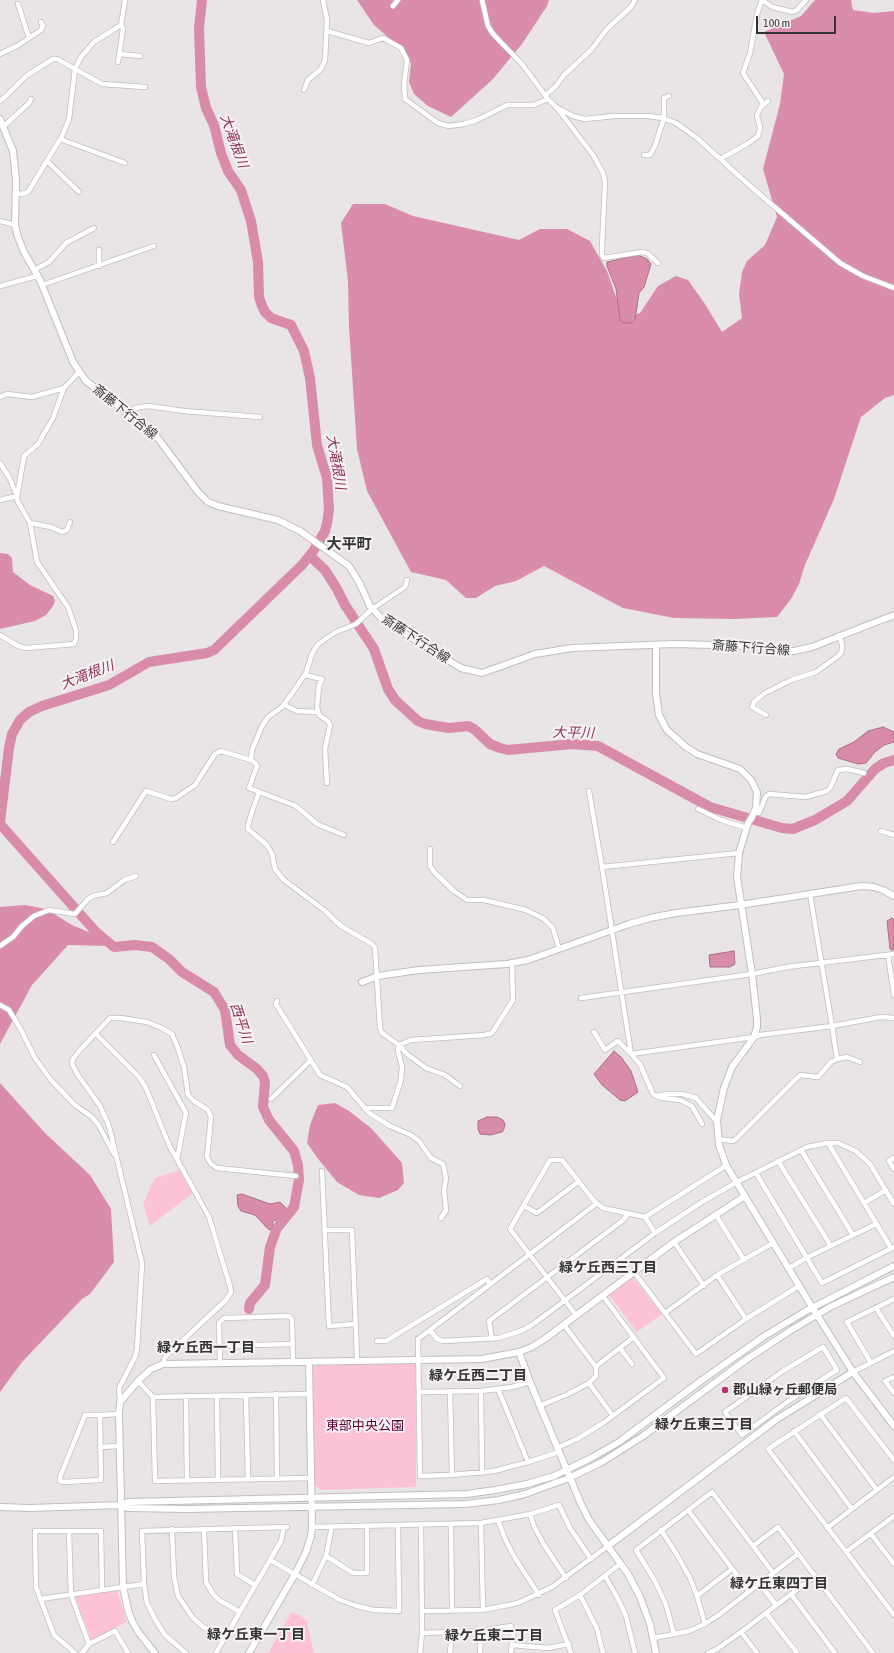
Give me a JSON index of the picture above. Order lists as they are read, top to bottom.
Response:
{
  "streets": {
    "street": ["斎藤下行合線"]
  },
  "districts": [
    "大平町",
    "緑ケ丘西三丁目",
    "緑ケ丘西一丁目",
    "緑ケ丘西二丁目",
    "緑ケ丘東三丁目",
    "緑ケ丘東四丁目",
    "緑ケ丘東一丁目",
    "緑ケ丘東二丁目"
  ],
  "water": ["大滝根川", "大平川", "西平川"],
  "parks": ["東部中央公園"],
  "places": ["郡山緑ヶ丘郵便局"],
  "scale_bar": "100 m"
}
